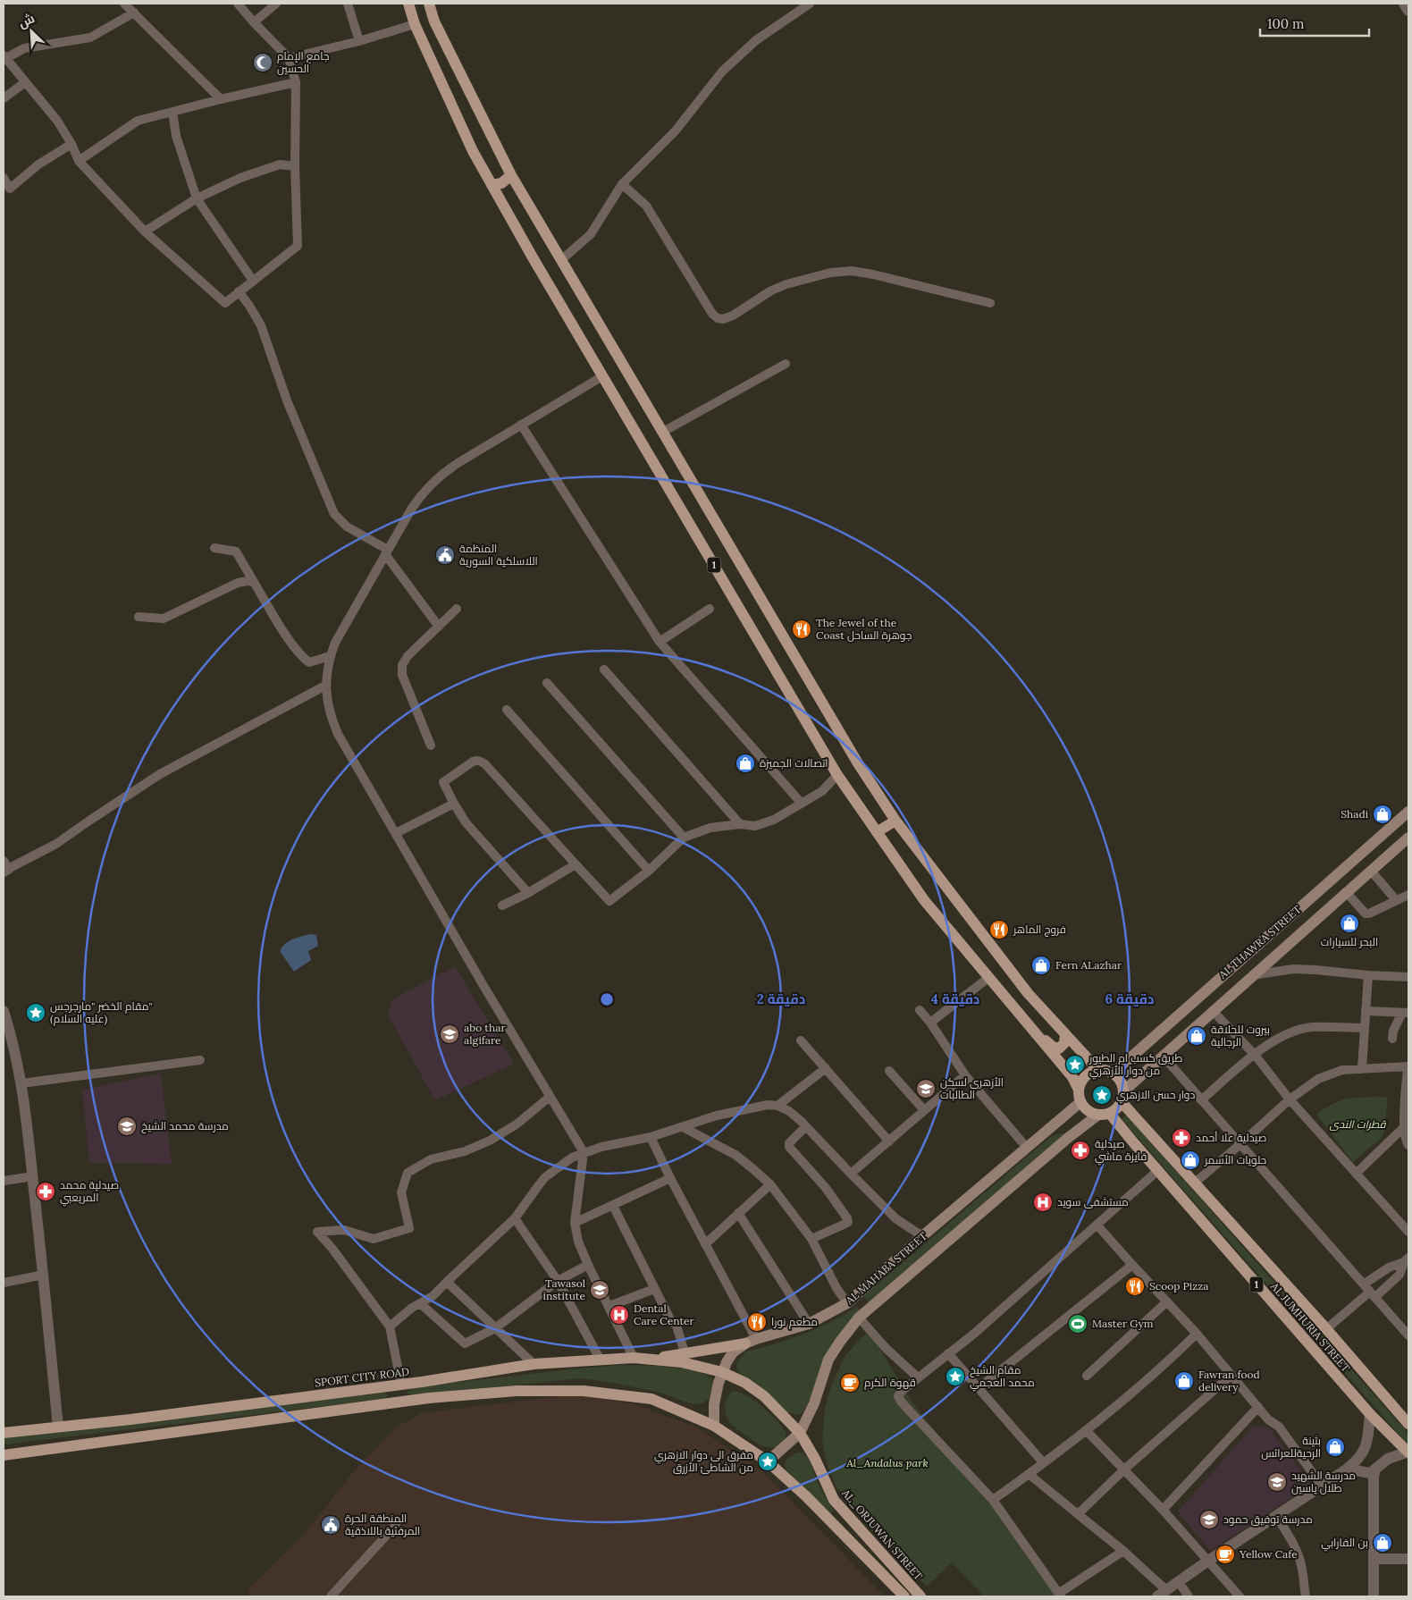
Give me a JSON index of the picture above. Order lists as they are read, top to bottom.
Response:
{
  "streets": {
    "main road": [
      "1",
      "AL THAWRA STREET",
      "AL MAHABA STREET",
      "AL JUMHURIA STREET",
      "SPORT CITY ROAD",
      "AL_ORJUWAN STREET"
    ]
  },
  "crossings": [
    ["1", "AL THAWRA STREET"],
    ["1", "AL MAHABA STREET"],
    ["1", "AL JUMHURIA STREET"],
    ["AL THAWRA STREET", "AL MAHABA STREET"],
    ["AL THAWRA STREET", "AL JUMHURIA STREET"],
    ["AL MAHABA STREET", "AL JUMHURIA STREET"],
    ["AL MAHABA STREET", "SPORT CITY ROAD"],
    ["AL MAHABA STREET", "AL_ORJUWAN STREET"],
    ["SPORT CITY ROAD", "AL_ORJUWAN STREET"]
  ],
  "parks": ["قطرات الندى", "Al_Andalus park"],
  "places": {
    "mosque": ["جامع الإمام الحسين"],
    "public building": ["المنظمة اللاسلكية السورية", "المنطقة الحرة المرفئية باللاذقية"],
    "restaurant": [
      "The Jewel of the Coast جوهرة الساحل",
      "فروج الماهر",
      "Scoop Pizza",
      "مطعم نورا"
    ],
    "shop": [
      "اتصالات الجميزة",
      "Shadi",
      "البحر للسيارات",
      "Fern ALazhar",
      "بيروت للحلاقة الرجالية",
      "حلويات الأسمر",
      "Fawran food delivery",
      "بثينة الرحيةللعرائس",
      "بن الفارابي"
    ],
    "place": [
      "مقام الخضر \"مارجرجس\" (عليه السلام)",
      "طريق كسب ام الطيور من دوار الأزهري",
      "دوار حسن الازهري",
      "مقام الشيخ محمد العجمي",
      "مفرق الى دوار الازهري من الشاطئ الأزرق"
    ],
    "school or university": [
      "abo thar algifare",
      "الأزهري لسكن الطالبات",
      "مدرسة محمد الشيخ",
      "Tawasol institute",
      "مدرسة الشهيد طلال ياسين",
      "مدرسة توفيق حمود"
    ],
    "pharmacy": ["صيدلية علا أحمد", "صيدلية فايزة ماشي", "صيدلية محمد المريعبي"],
    "hospital": ["مستشفى سويد", "Dental Care Center"],
    "sports": ["Master Gym"],
    "cafe": ["قهوة الكرم", "Yellow Cafe"]
  },
  "scale_bar": "100 m",
  "north": "top left",
  "rings": ["2 دقيقة", "4 دقيقة", "6 دقيقة"]
}
